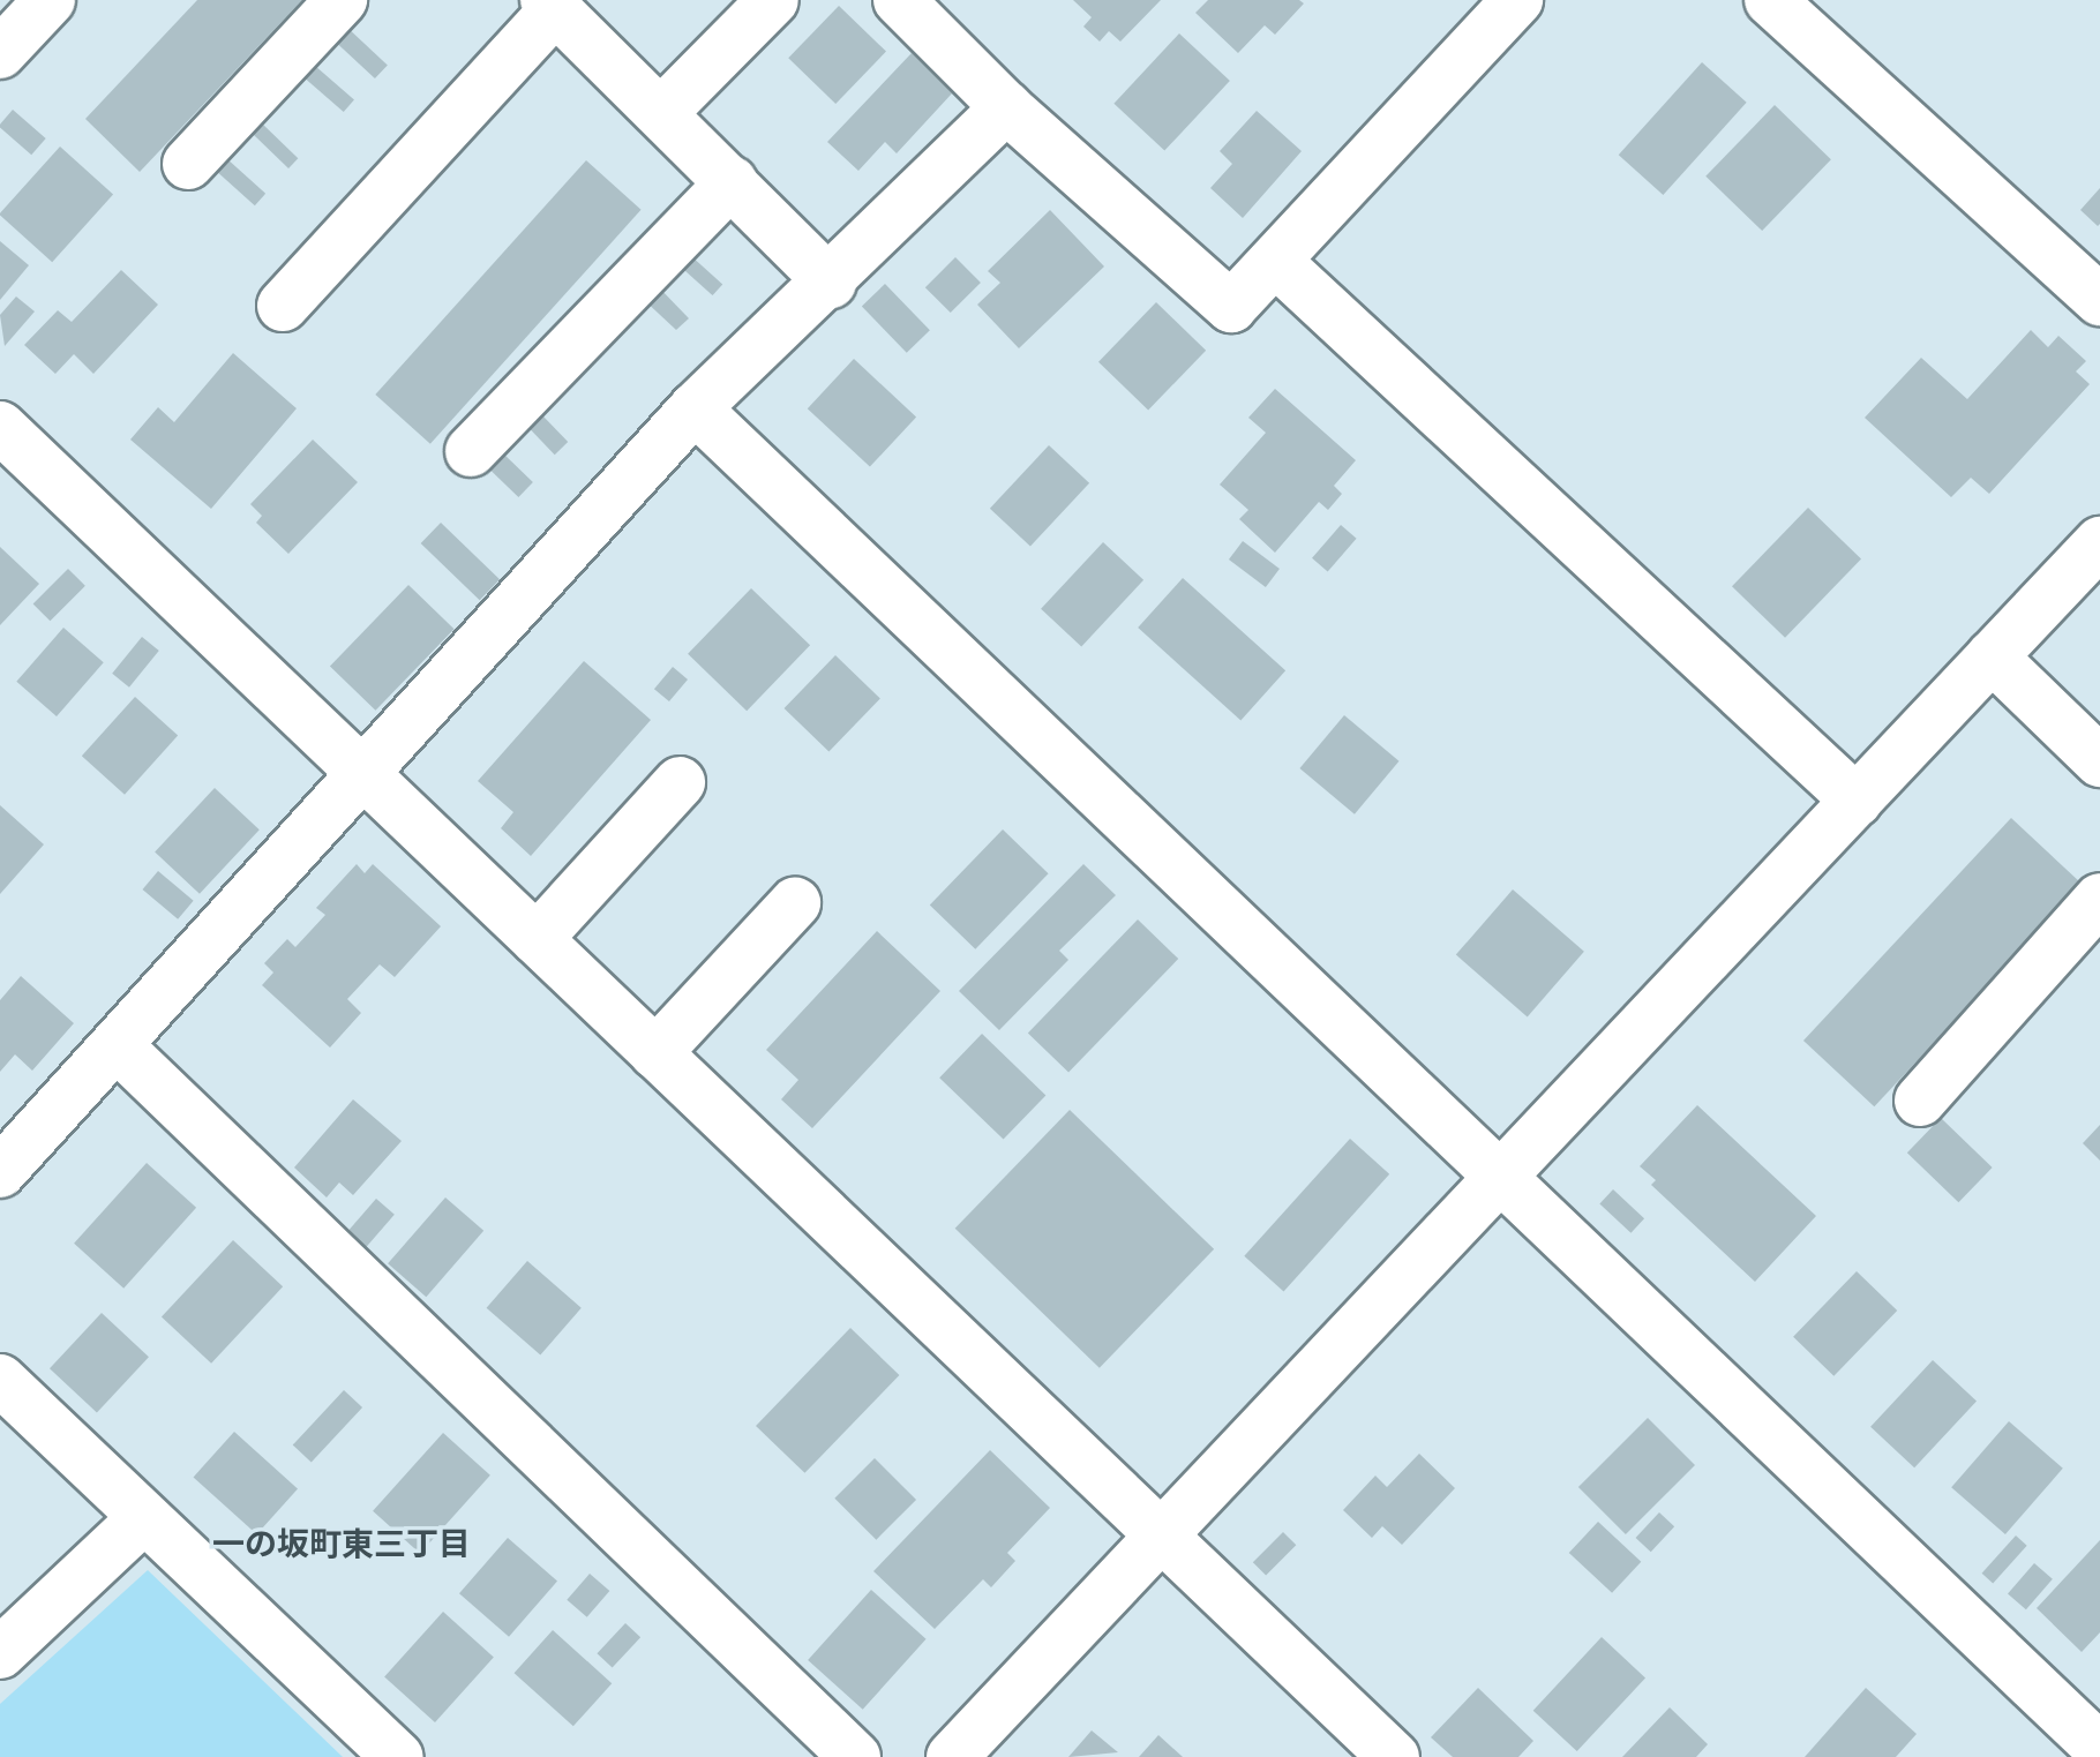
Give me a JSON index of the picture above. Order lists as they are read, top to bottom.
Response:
{
  "districts": ["一の坂町東三丁目"]
}
